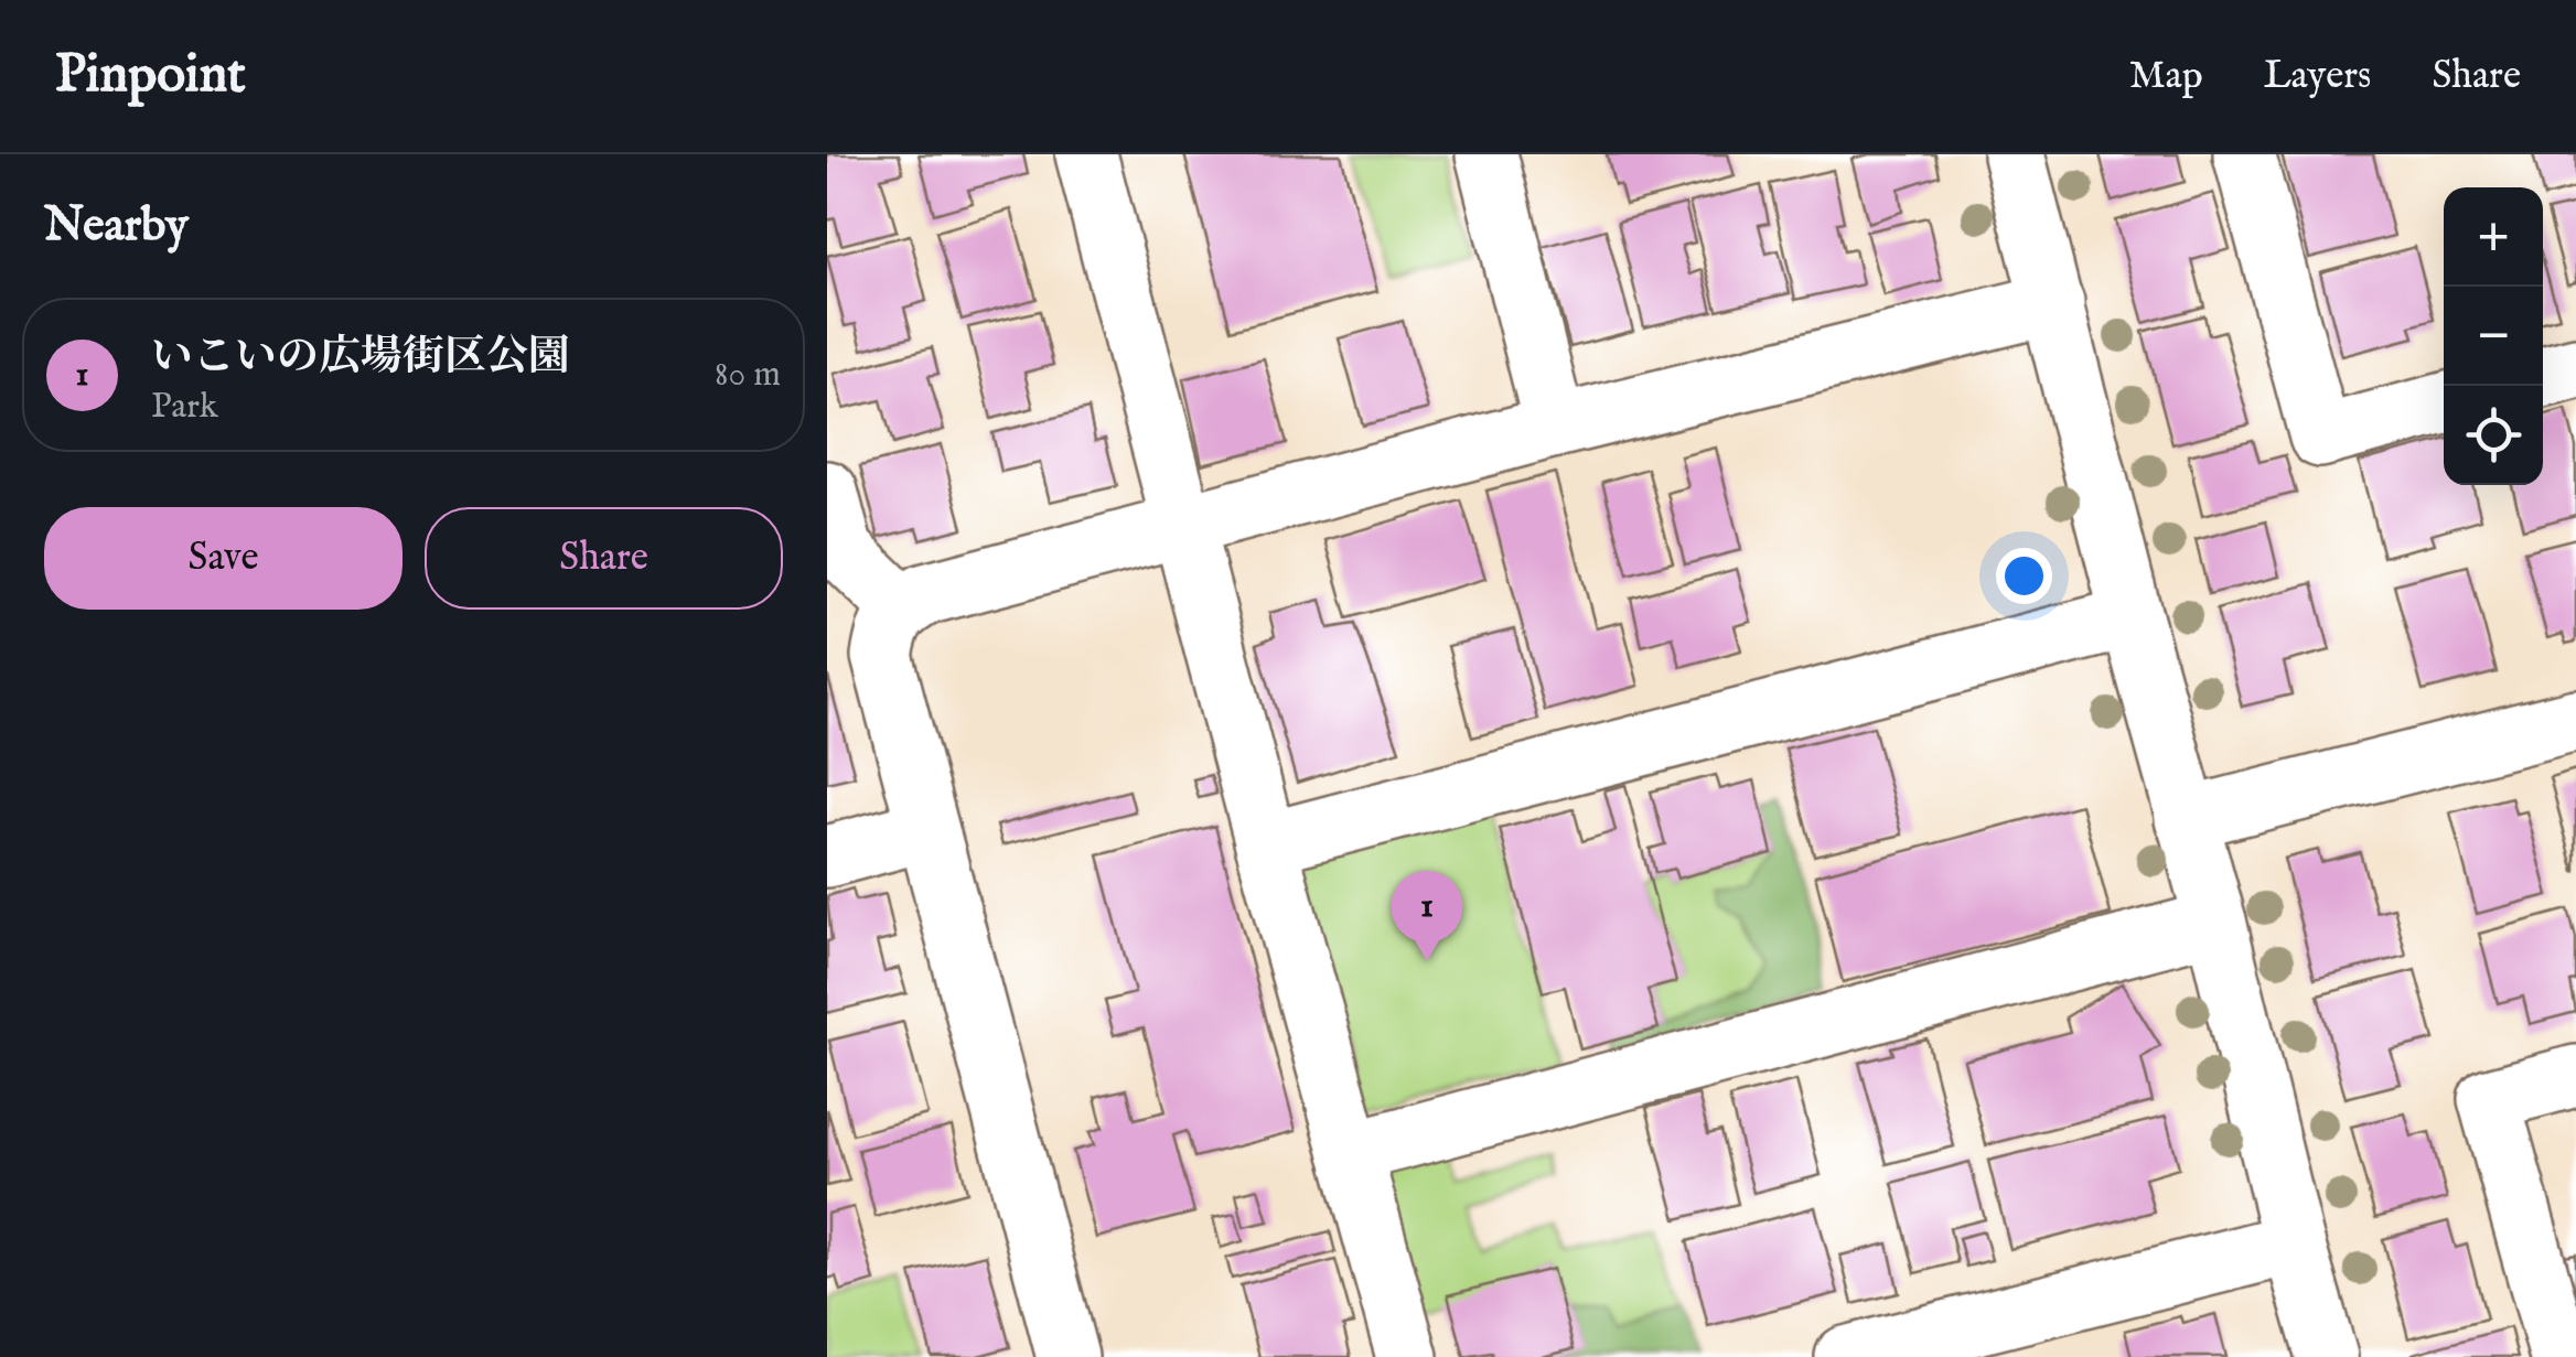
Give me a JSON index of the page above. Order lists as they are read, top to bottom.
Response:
{
  "page": {
    "header": "Pinpoint",
    "nav": ["Map", "Layers", "Share"],
    "heading": "Nearby",
    "map_buttons": ["+", "−"],
    "list": [
      {
        "mark": "1",
        "name": "いこいの広場街区公園",
        "note": "Park",
        "value": "80 m"
      }
    ],
    "buttons": ["Save", "Share"],
    "pins": "1"
  }
}
